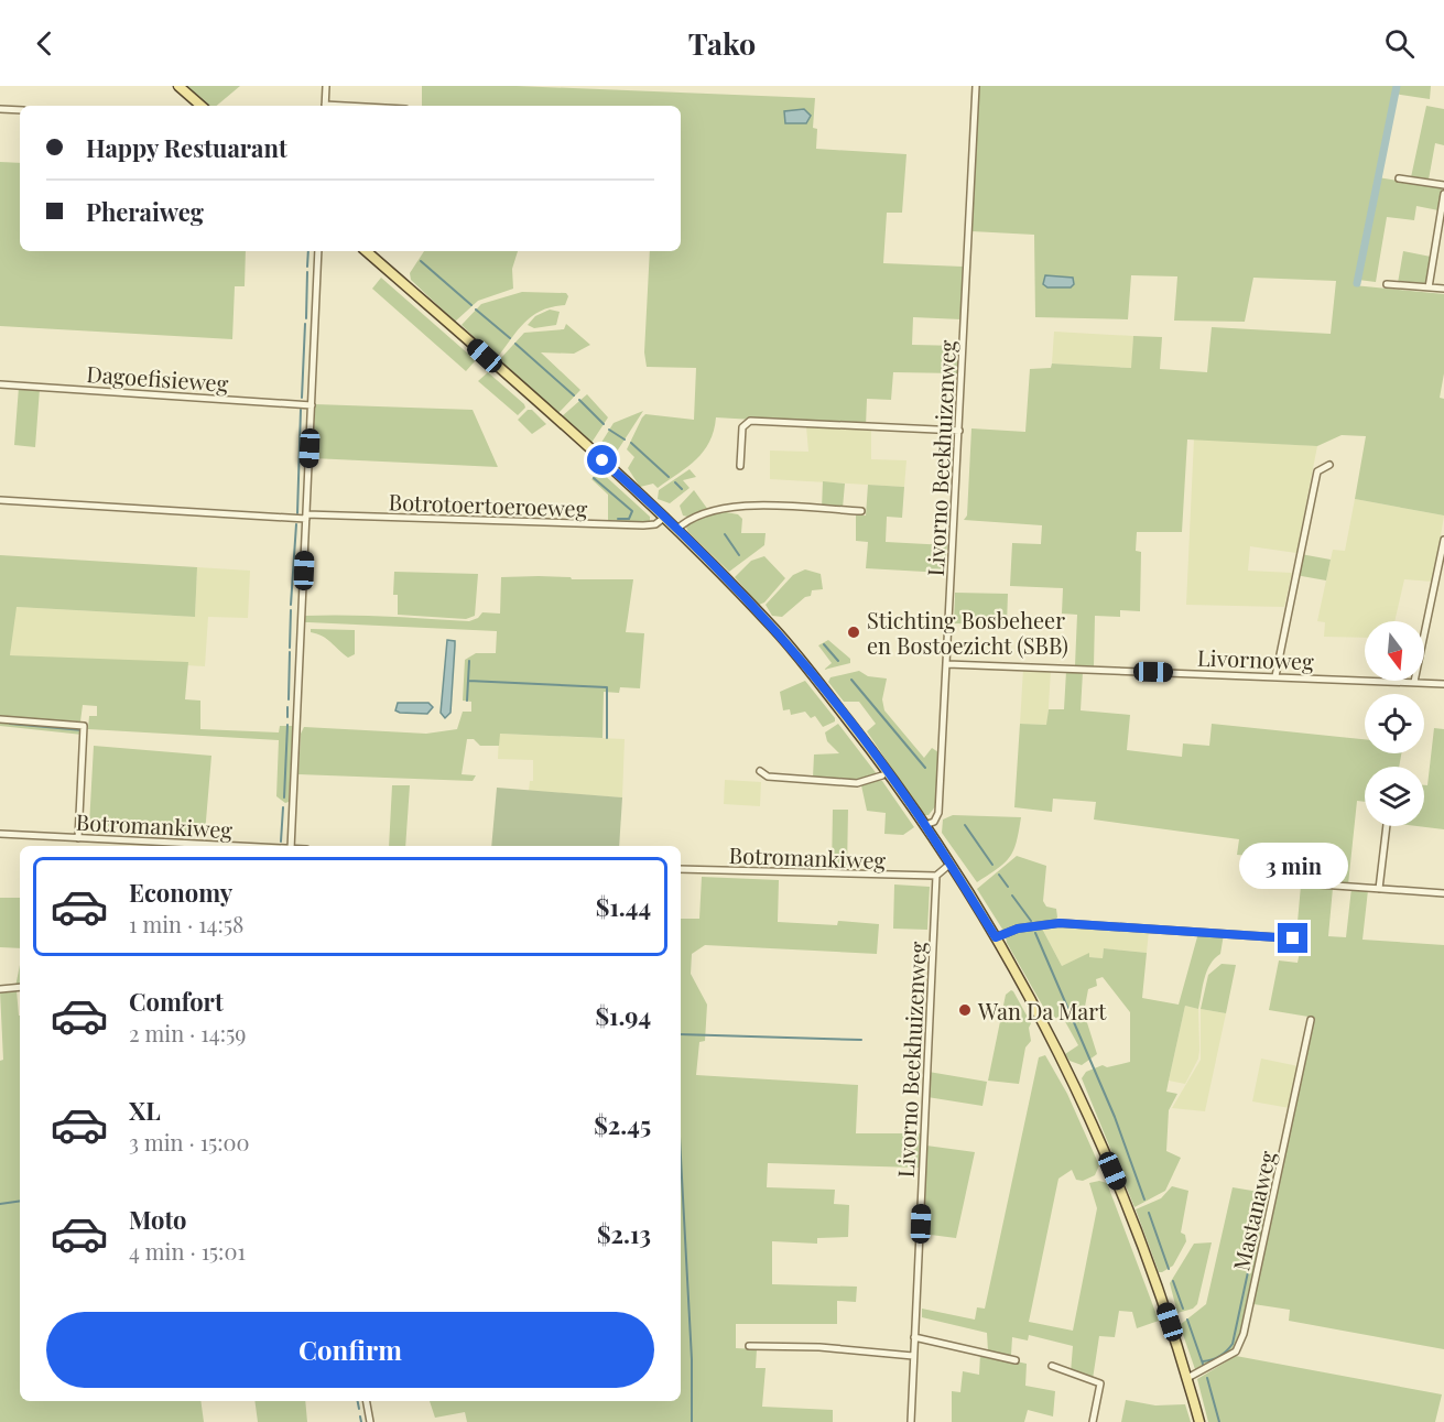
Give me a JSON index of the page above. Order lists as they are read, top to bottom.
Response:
{
  "streets": {
    "street": [
      "Dagoefisieweg",
      "Livorno Beekhuizenweg",
      "Botrotoertoeroeweg",
      "Livornoweg",
      "Botromankiweg",
      "Mastanaweg"
    ]
  },
  "crossings": [
    ["Livorno Beekhuizenweg", "Livornoweg"],
    ["Livorno Beekhuizenweg", "Botromankiweg"]
  ],
  "places": ["Stichting Bosbeheer en Bostoezicht (SBB)", "Wan Da Mart"],
  "north": "bottom",
  "page": {
    "header": "Tako",
    "banner": ["Happy Restuarant", "Pheraiweg"],
    "bubble": "3 min",
    "list": [
      {
        "name": "Economy",
        "note": "1 min · 14:58",
        "value": "$1.44"
      },
      {
        "name": "Comfort",
        "note": "2 min · 14:59",
        "value": "$1.94"
      },
      {
        "name": "XL",
        "note": "3 min · 15:00",
        "value": "$2.45"
      },
      {
        "name": "Moto",
        "note": "4 min · 15:01",
        "value": "$2.13"
      }
    ],
    "buttons": "Confirm"
  }
}
